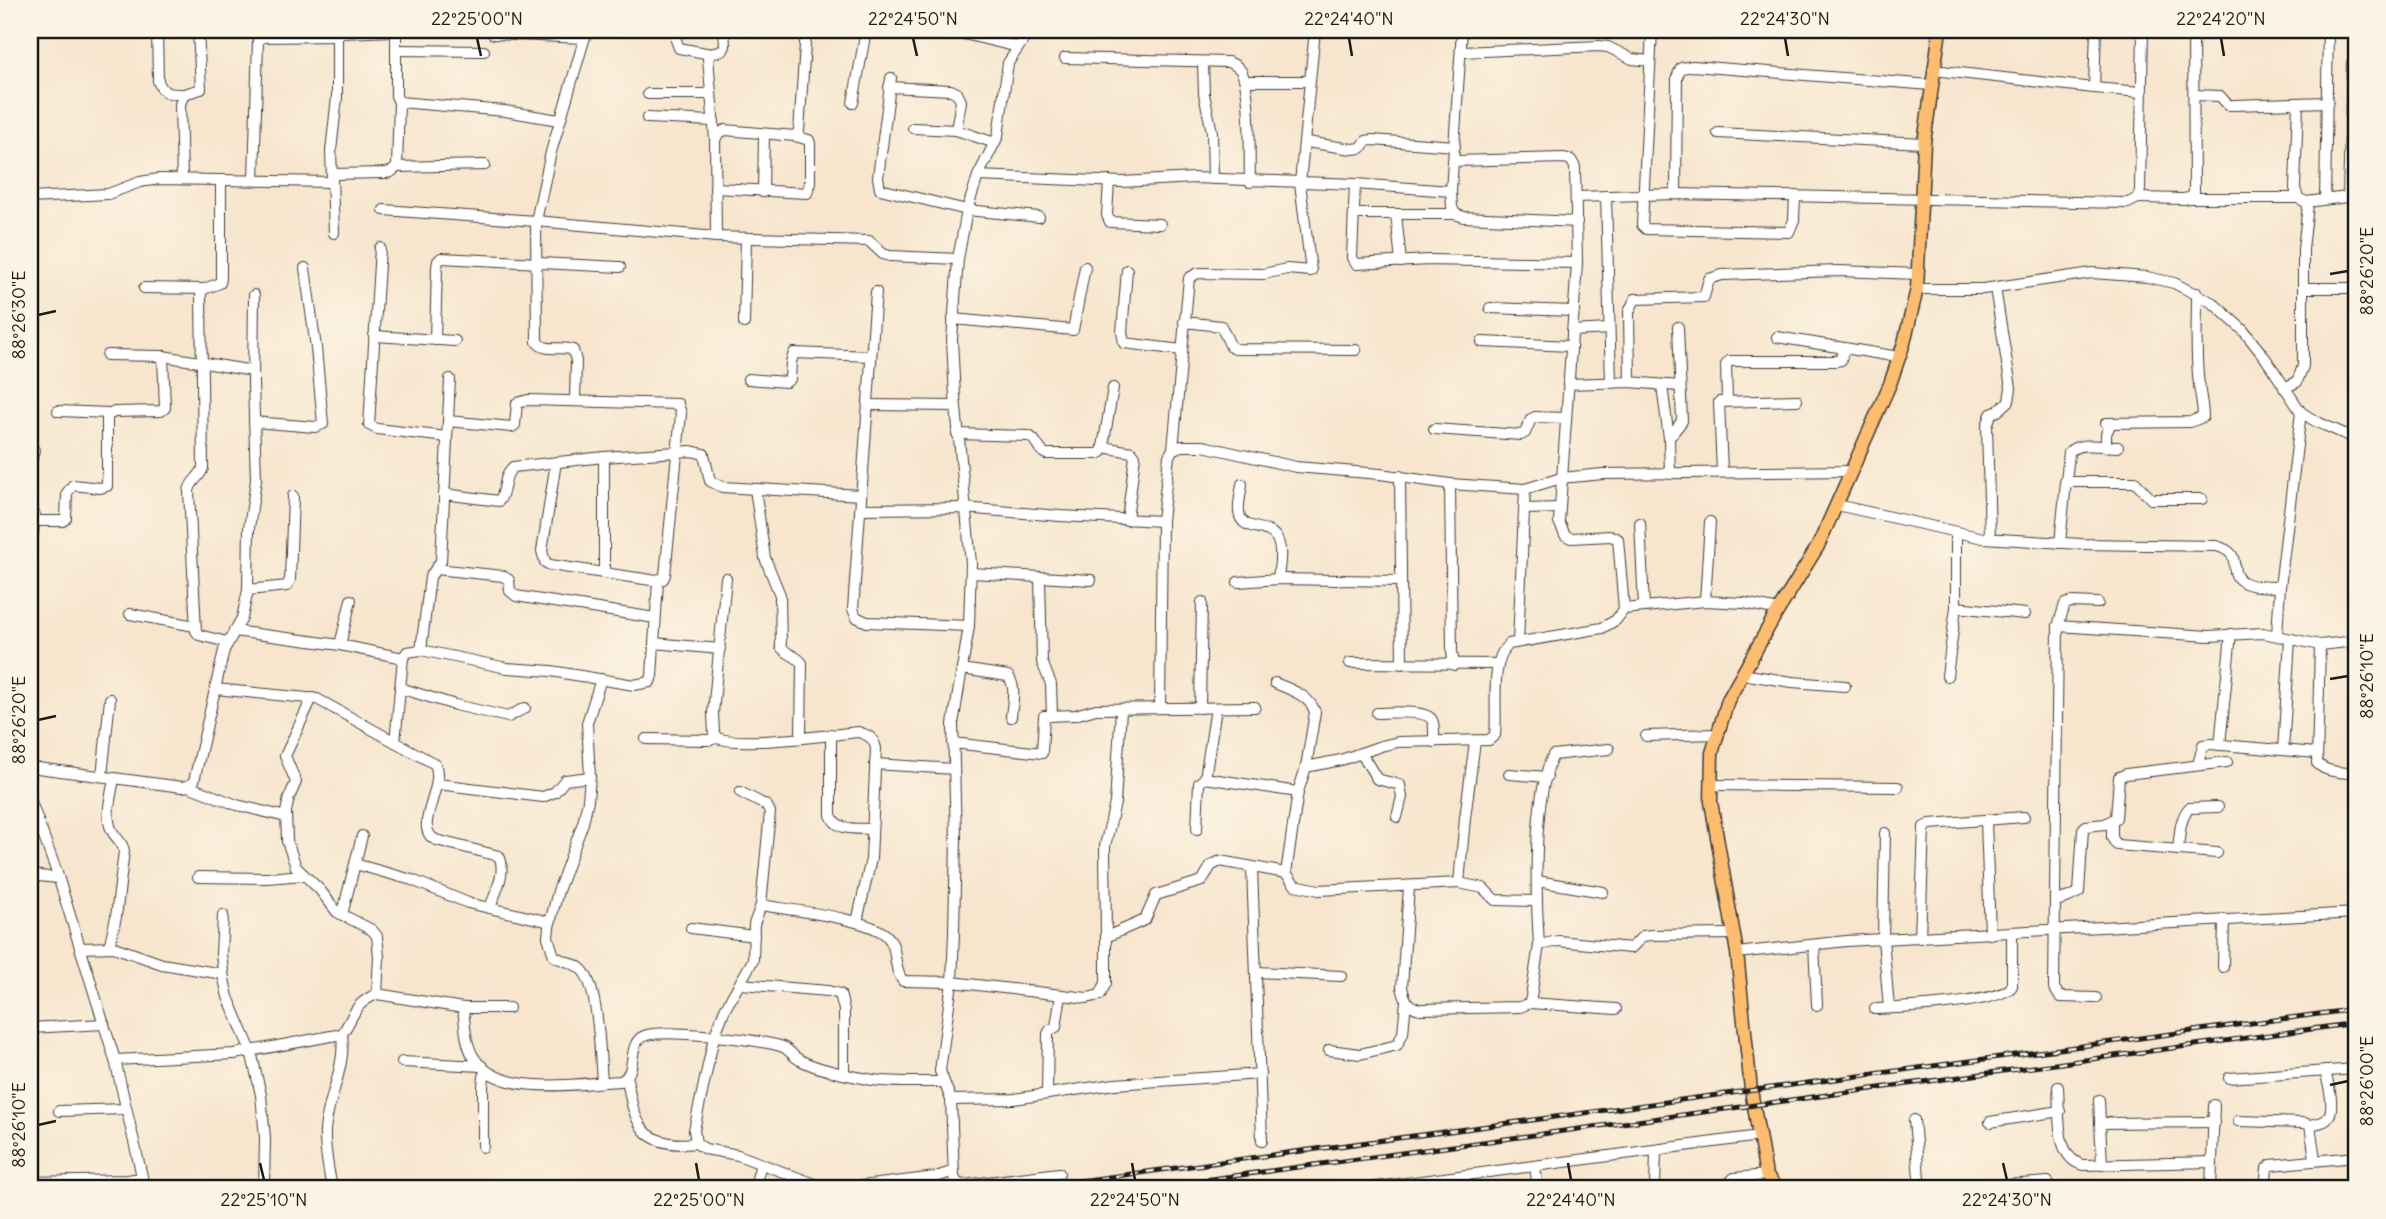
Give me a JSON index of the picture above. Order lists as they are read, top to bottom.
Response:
{
  "coordinates": [
    "22°25'00\"N",
    "22°24'50\"N",
    "22°24'40\"N",
    "22°24'30\"N",
    "22°24'20\"N",
    "88°26'20\"E",
    "88°26'30\"E",
    "88°26'10\"E",
    "88°26'00\"E",
    "22°25'10\"N"
  ]
}
